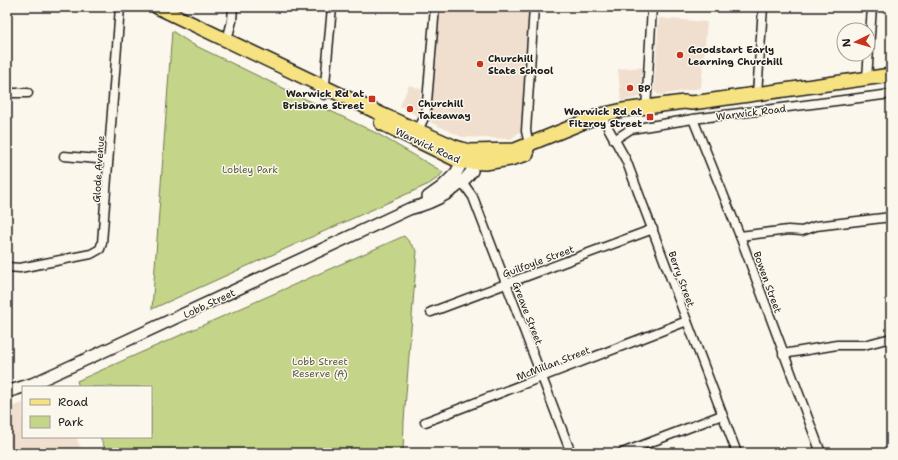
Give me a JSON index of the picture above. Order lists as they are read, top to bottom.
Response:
{
  "streets": {
    "main road": ["Warwick Road", "Lobb Street"],
    "street": [
      "Glode Avenue",
      "Guilfoyle Street",
      "Berry Street",
      "Bowen Street",
      "Greave Street",
      "McMillan Street"
    ]
  },
  "crossings": [
    ["Warwick Road", "Berry Street"],
    ["Warwick Road", "Bowen Street"],
    ["Warwick Road", "Lobb Street"],
    ["Guilfoyle Street", "Berry Street"],
    ["Guilfoyle Street", "Greave Street"],
    ["Berry Street", "McMillan Street"],
    ["Lobb Street", "Greave Street"],
    ["Greave Street", "McMillan Street"]
  ],
  "parks": ["Lobley Park", "Lobb Street Reserve (A)"],
  "places": {
    "other": [
      "Goodstart Early Learning Churchill",
      "Churchill State School",
      "BP",
      "Churchill Takeaway"
    ],
    "transit": ["Warwick Rd at Brisbane Street", "Warwick Rd at Fitzroy Street"]
  },
  "legend": ["Road", "Park"],
  "north": "left"
}
